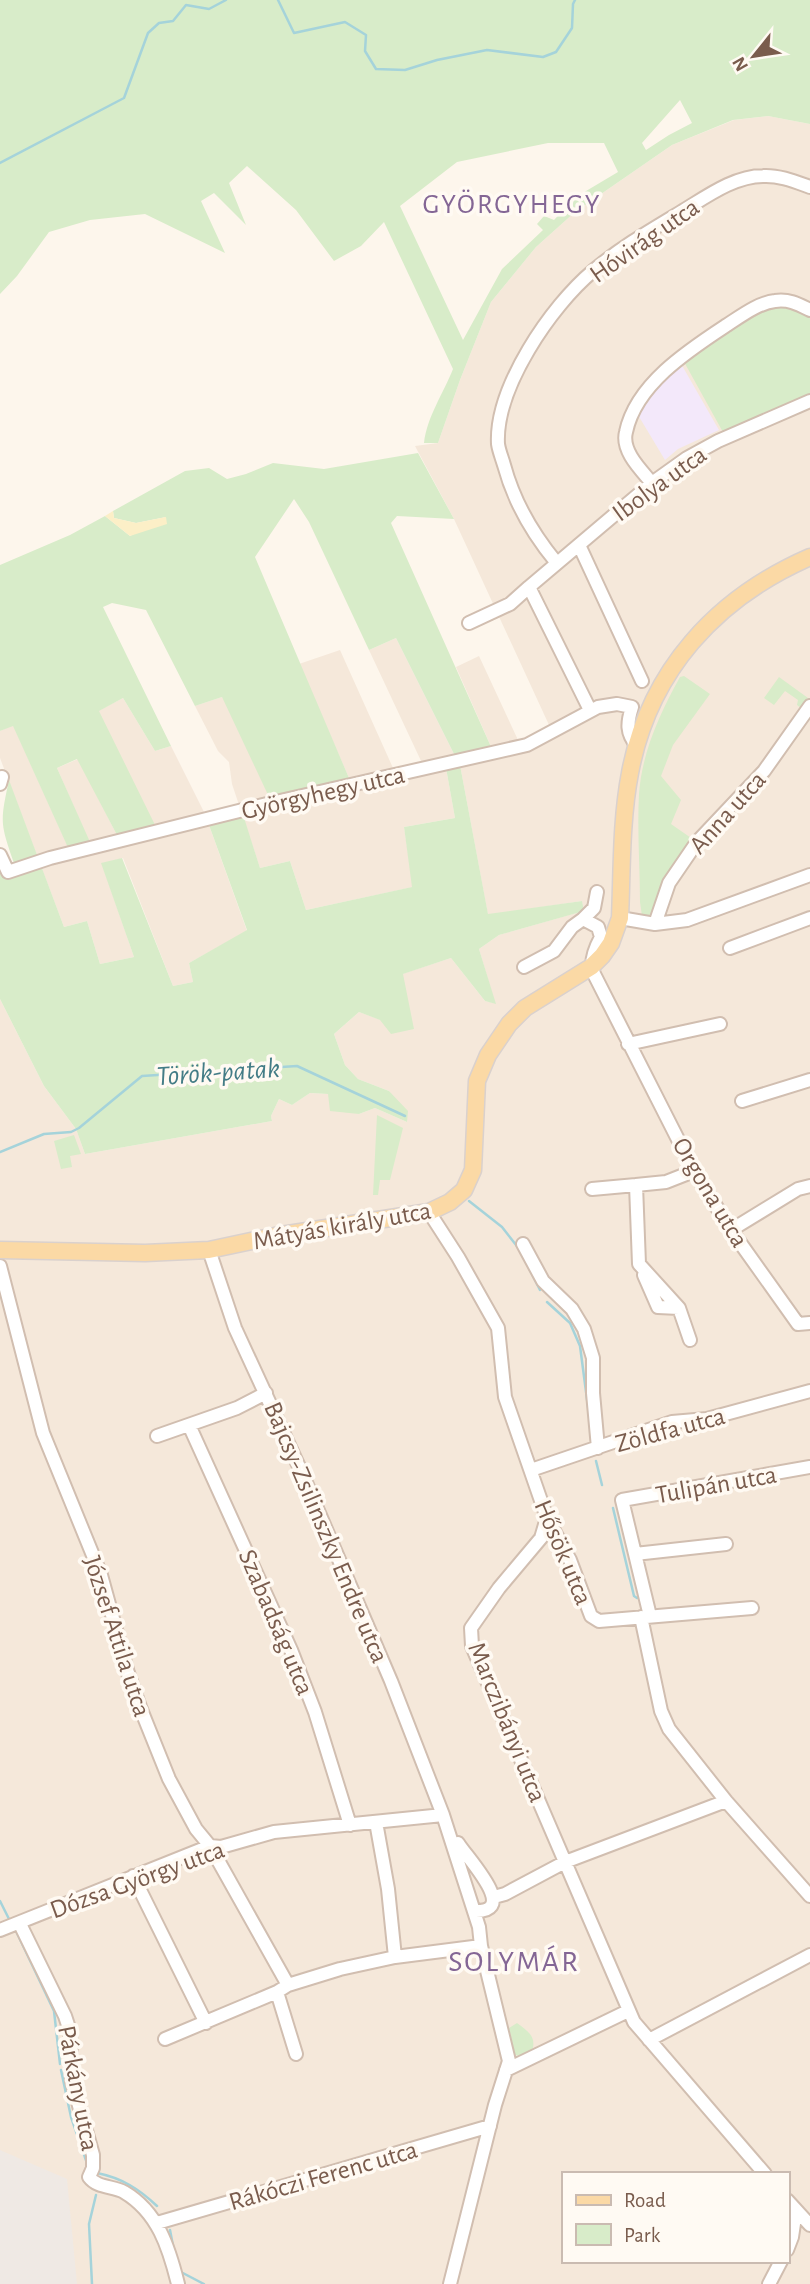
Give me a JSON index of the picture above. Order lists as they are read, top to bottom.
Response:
{
  "streets": {
    "main road": ["Mátyás király utca"],
    "street": [
      "Hóvirág utca",
      "Ibolya utca",
      "Györgyhegy utca",
      "Anna utca",
      "Orgona utca",
      "Zöldfa utca",
      "Tulipán utca",
      "Bajcsy-Zsilinszky Endre utca",
      "Hősök utca",
      "Szabadság utca",
      "József Attila utca",
      "Marczibányi utca",
      "Dózsa György utca",
      "Párkány utca",
      "Rákóczi Ferenc utca"
    ]
  },
  "crossings": [
    ["Hóvirág utca", "Ibolya utca"],
    ["Györgyhegy utca", "Mátyás király utca"],
    ["Orgona utca", "Mátyás király utca"],
    ["Mátyás király utca", "Bajcsy-Zsilinszky Endre utca"],
    ["Mátyás király utca", "Hősök utca"],
    ["Zöldfa utca", "Hősök utca"],
    ["Bajcsy-Zsilinszky Endre utca", "Dózsa György utca"],
    ["Hősök utca", "Marczibányi utca"],
    ["Szabadság utca", "Dózsa György utca"],
    ["József Attila utca", "Dózsa György utca"],
    ["Dózsa György utca", "Párkány utca"],
    ["Párkány utca", "Rákóczi Ferenc utca"]
  ],
  "districts": ["GYÖRGYHEGY", "SOLYMÁR"],
  "water": ["Török-patak"],
  "legend": ["Road", "Park"],
  "north": "bottom left"
}
